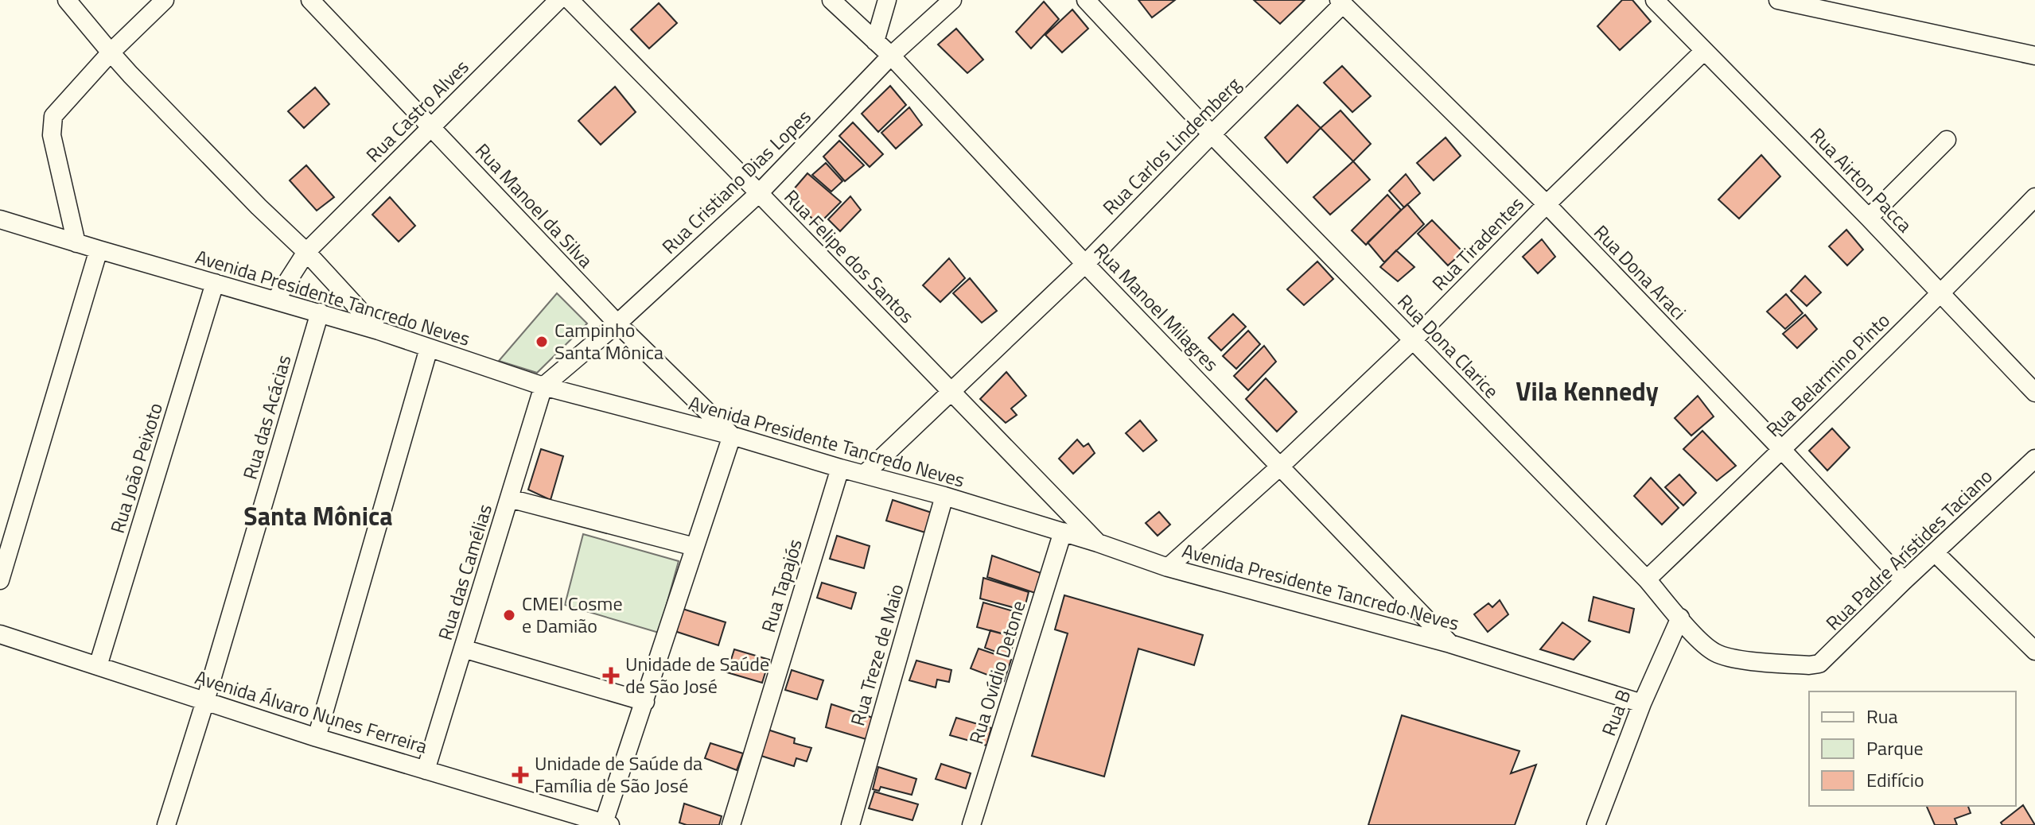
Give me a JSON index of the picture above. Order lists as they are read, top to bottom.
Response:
{
  "streets": {
    "street": [
      "Rua Castro Alves",
      "Rua Carlos Lindemberg",
      "Rua Airton Pacca",
      "Rua Cristiano Dias Lopes",
      "Rua Manoel da Silva",
      "Rua Tiradentes",
      "Rua Felipe dos Santos",
      "Rua Dona Araci",
      "Avenida Presidente Tancredo Neves",
      "Rua Manoel Milagres",
      "Rua Dona Clarice",
      "Rua Belarmino Pinto",
      "Rua das Acácias",
      "Rua João Peixoto",
      "Rua Padre Arístides Taciano",
      "Rua das Camélias",
      "Rua Tapajós",
      "Rua Treze de Maio",
      "Rua Ovídio Detone",
      "Avenida Álvaro Nunes Ferreira",
      "Rua B"
    ]
  },
  "crossings": [
    ["Rua Castro Alves", "Rua Manoel da Silva"],
    ["Rua Castro Alves", "Avenida Presidente Tancredo Neves"],
    ["Rua Carlos Lindemberg", "Rua Felipe dos Santos"],
    ["Rua Carlos Lindemberg", "Rua Dona Araci"],
    ["Rua Carlos Lindemberg", "Avenida Presidente Tancredo Neves"],
    ["Rua Carlos Lindemberg", "Rua Manoel Milagres"],
    ["Rua Carlos Lindemberg", "Rua Dona Clarice"],
    ["Rua Airton Pacca", "Rua Tiradentes"],
    ["Rua Airton Pacca", "Rua Belarmino Pinto"],
    ["Rua Cristiano Dias Lopes", "Rua Manoel da Silva"],
    ["Rua Cristiano Dias Lopes", "Rua Felipe dos Santos"],
    ["Rua Cristiano Dias Lopes", "Avenida Presidente Tancredo Neves"],
    ["Rua Cristiano Dias Lopes", "Rua Manoel Milagres"],
    ["Rua Cristiano Dias Lopes", "Rua das Camélias"],
    ["Rua Manoel da Silva", "Avenida Presidente Tancredo Neves"],
    ["Rua Tiradentes", "Rua Dona Araci"],
    ["Rua Tiradentes", "Avenida Presidente Tancredo Neves"],
    ["Rua Tiradentes", "Rua Manoel Milagres"],
    ["Rua Tiradentes", "Rua Dona Clarice"],
    ["Rua Felipe dos Santos", "Avenida Presidente Tancredo Neves"],
    ["Rua Dona Araci", "Rua Belarmino Pinto"],
    ["Rua Dona Araci", "Rua Padre Arístides Taciano"],
    ["Avenida Presidente Tancredo Neves", "Rua Manoel Milagres"],
    ["Avenida Presidente Tancredo Neves", "Rua das Acácias"],
    ["Avenida Presidente Tancredo Neves", "Rua João Peixoto"],
    ["Avenida Presidente Tancredo Neves", "Rua das Camélias"],
    ["Avenida Presidente Tancredo Neves", "Rua Tapajós"],
    ["Avenida Presidente Tancredo Neves", "Rua Treze de Maio"],
    ["Avenida Presidente Tancredo Neves", "Rua Ovídio Detone"],
    ["Avenida Presidente Tancredo Neves", "Rua B"],
    ["Rua Dona Clarice", "Rua Belarmino Pinto"],
    ["Rua Dona Clarice", "Rua Padre Arístides Taciano"],
    ["Rua Dona Clarice", "Rua B"],
    ["Rua das Acácias", "Avenida Álvaro Nunes Ferreira"],
    ["Rua João Peixoto", "Avenida Álvaro Nunes Ferreira"],
    ["Rua das Camélias", "Avenida Álvaro Nunes Ferreira"]
  ],
  "districts": ["Vila Kennedy", "Santa Mônica"],
  "places": {
    "other": ["Campinho Santa Mônica", "CMEI Cosme e Damião"],
    "health": ["Unidade de Saúde de São José", "Unidade de Saúde da Família de São José"]
  },
  "legend": ["Rua", "Parque", "Edifício"]
}
